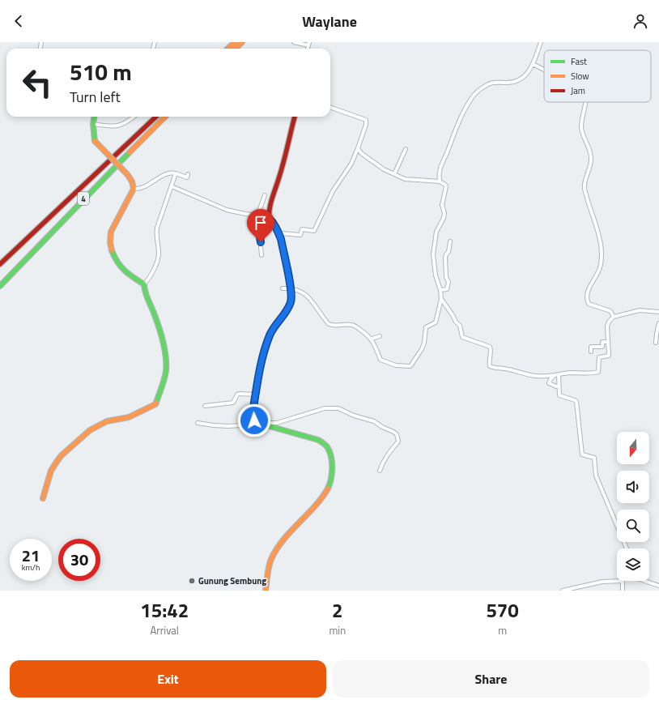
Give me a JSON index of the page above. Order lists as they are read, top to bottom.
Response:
{
  "streets": {
    "main road": ["4"]
  },
  "places": ["Gunung Sembung"],
  "legend": ["Fast", "Slow", "Jam"],
  "north": "bottom",
  "page": {
    "header": "Waylane",
    "turn": ["510 m", "Turn left"],
    "speed": "21 km/h",
    "limit": "30",
    "eta": [
      "15:42",
      "Arrival",
      "2",
      "min",
      "570",
      "m"
    ],
    "buttons": ["Exit", "Share"]
  }
}
